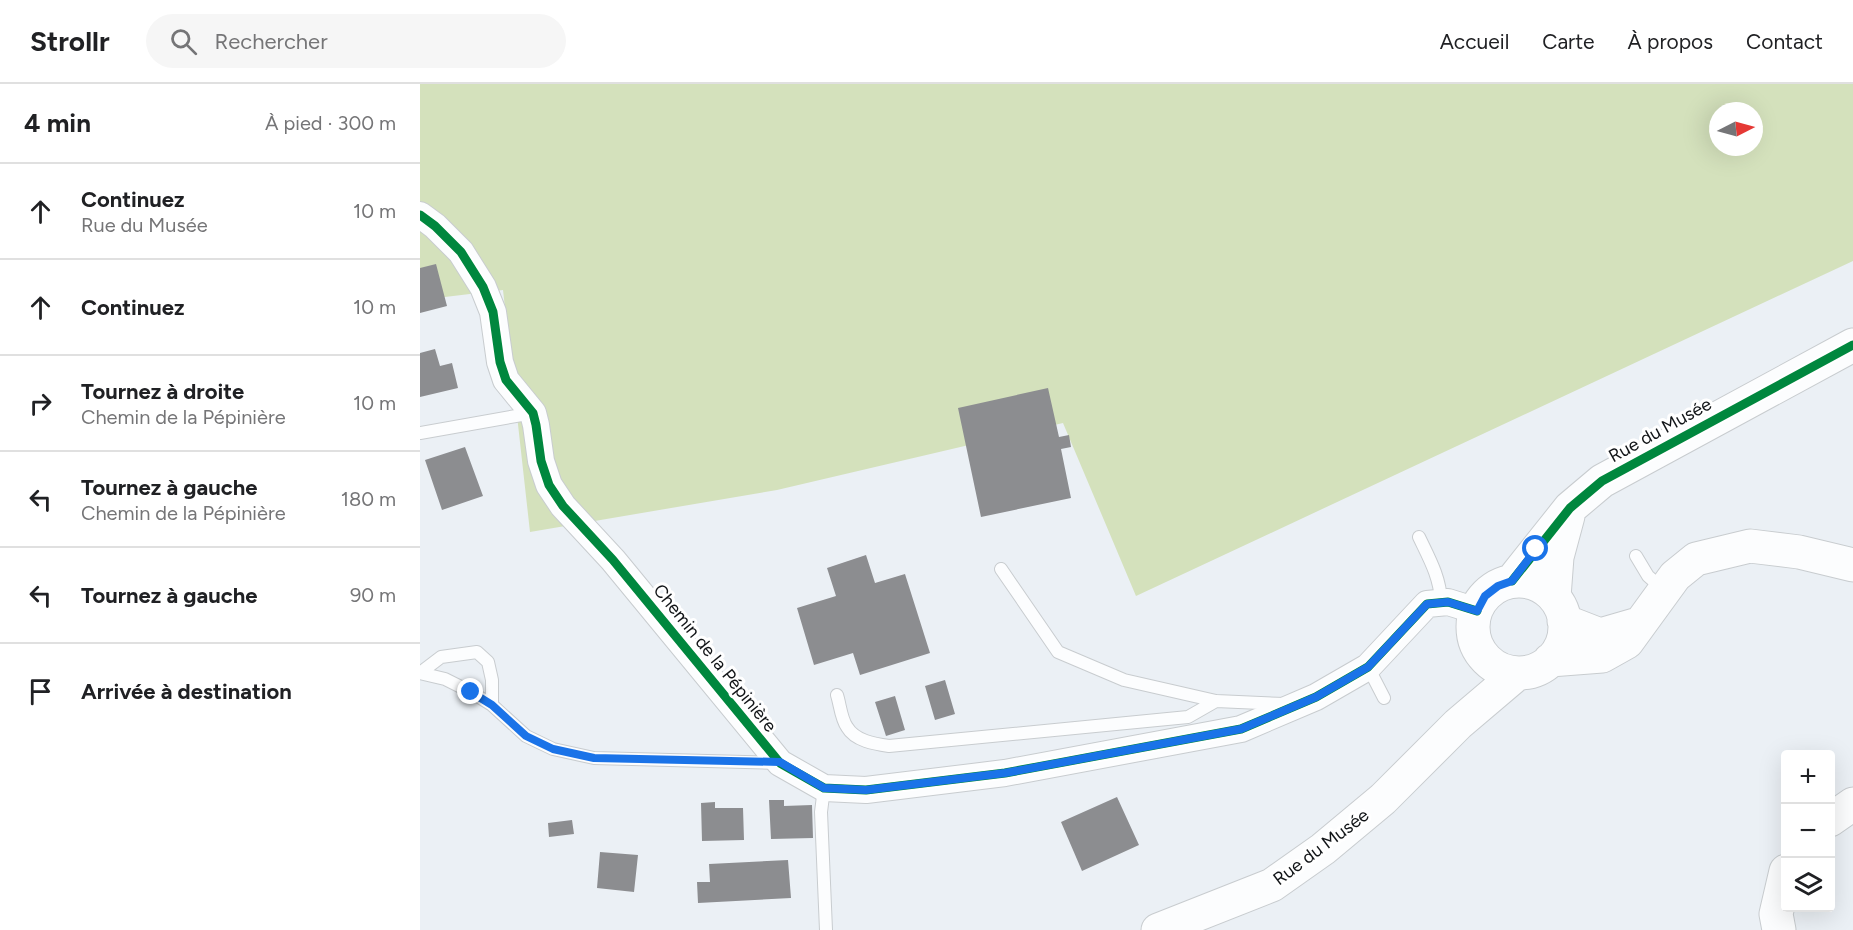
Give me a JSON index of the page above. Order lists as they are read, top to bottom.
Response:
{
  "streets": {
    "main road": ["Rue du Musée"],
    "street": ["Chemin de la Pépinière"]
  },
  "north": "right",
  "page": {
    "header": "Strollr",
    "search": "Rechercher",
    "nav": [
      "Accueil",
      "Carte",
      "À propos",
      "Contact"
    ],
    "heading": ["4 min", "À pied · 300 m"],
    "list": [
      ["Continuez", "Rue du Musée", "10 m"],
      ["Continuez", "10 m"],
      ["Tournez à droite", "Chemin de la Pépinière", "10 m"],
      ["Tournez à gauche", "Chemin de la Pépinière", "180 m"],
      ["Tournez à gauche", "90 m"],
      "Arrivée à destination"
    ],
    "map_buttons": ["+", "−"]
  }
}
